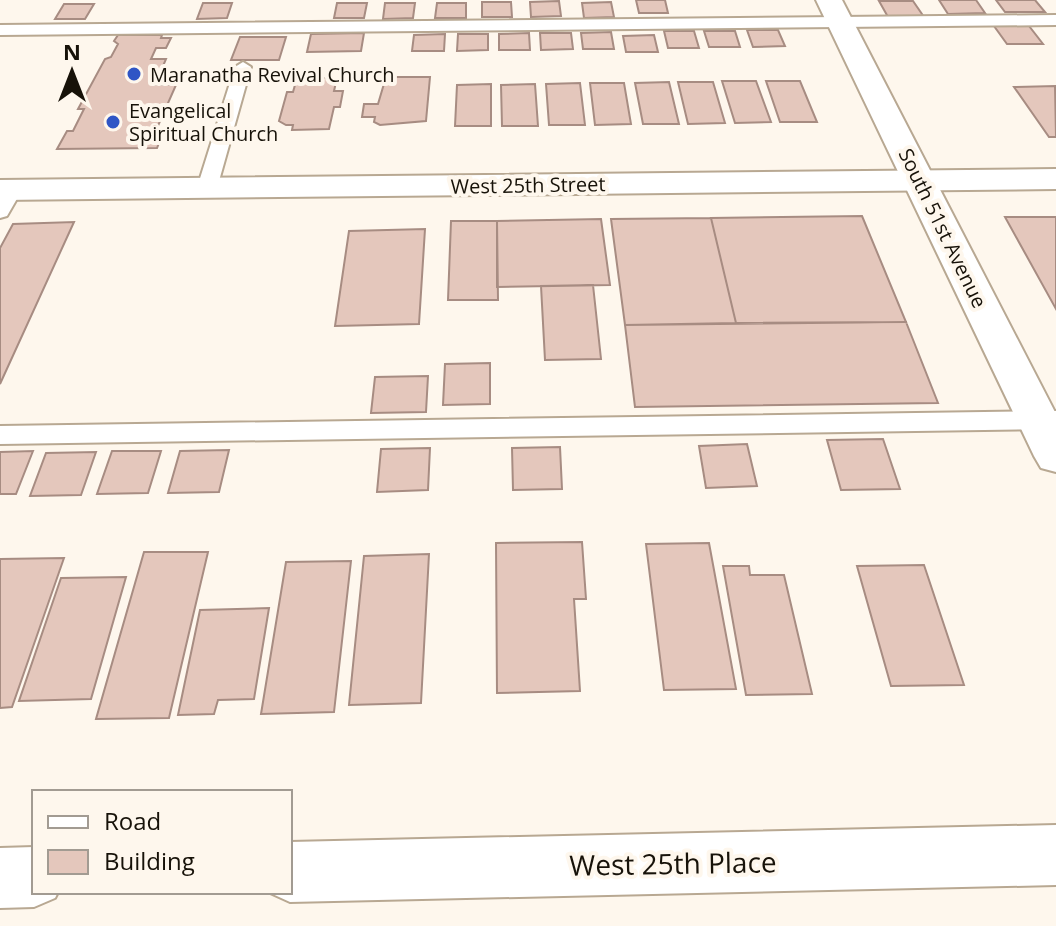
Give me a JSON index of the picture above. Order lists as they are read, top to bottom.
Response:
{
  "streets": {
    "street": ["West 25th Street", "South 51st Avenue", "West 25th Place"]
  },
  "crossings": [
    ["West 25th Street", "South 51st Avenue"]
  ],
  "places": ["Maranatha Revival Church", "Evangelical Spiritual Church"],
  "legend": ["Road", "Building"],
  "north": "top"
}
